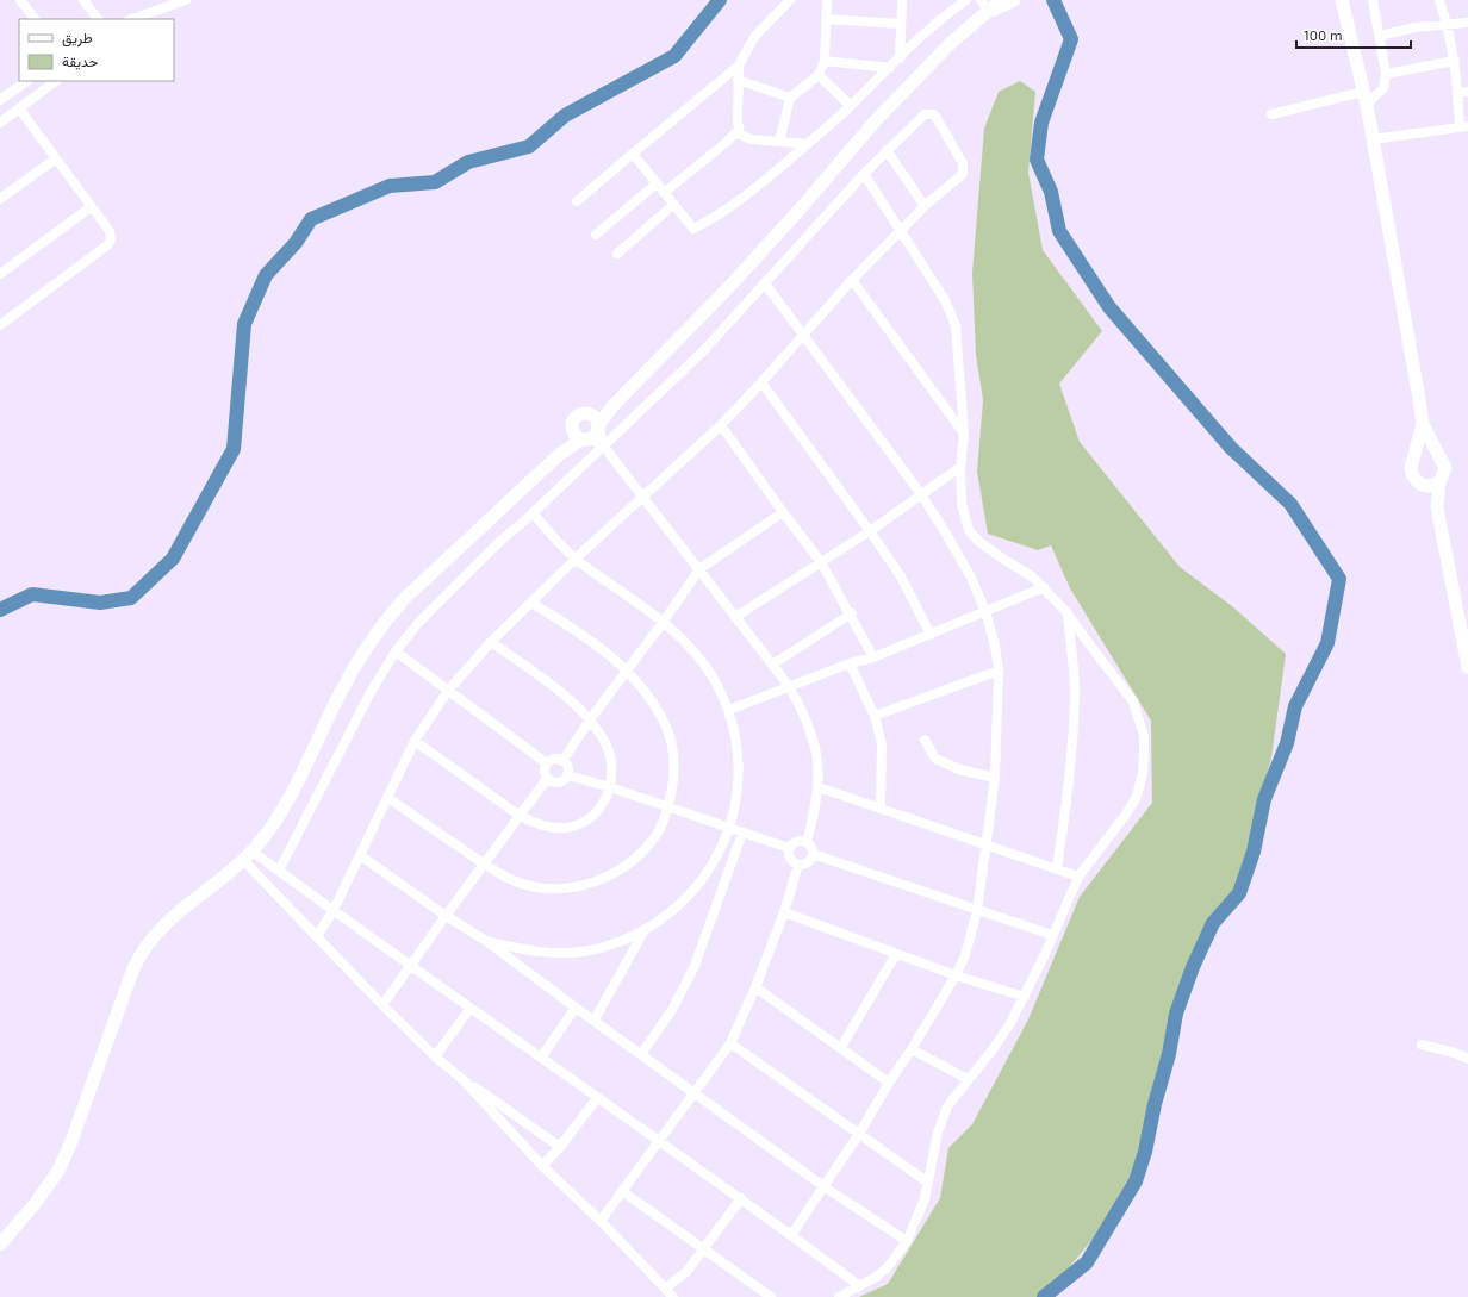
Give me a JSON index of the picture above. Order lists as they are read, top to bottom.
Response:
{
  "legend": ["طريق", "حديقة"],
  "scale_bar": "100 m"
}
